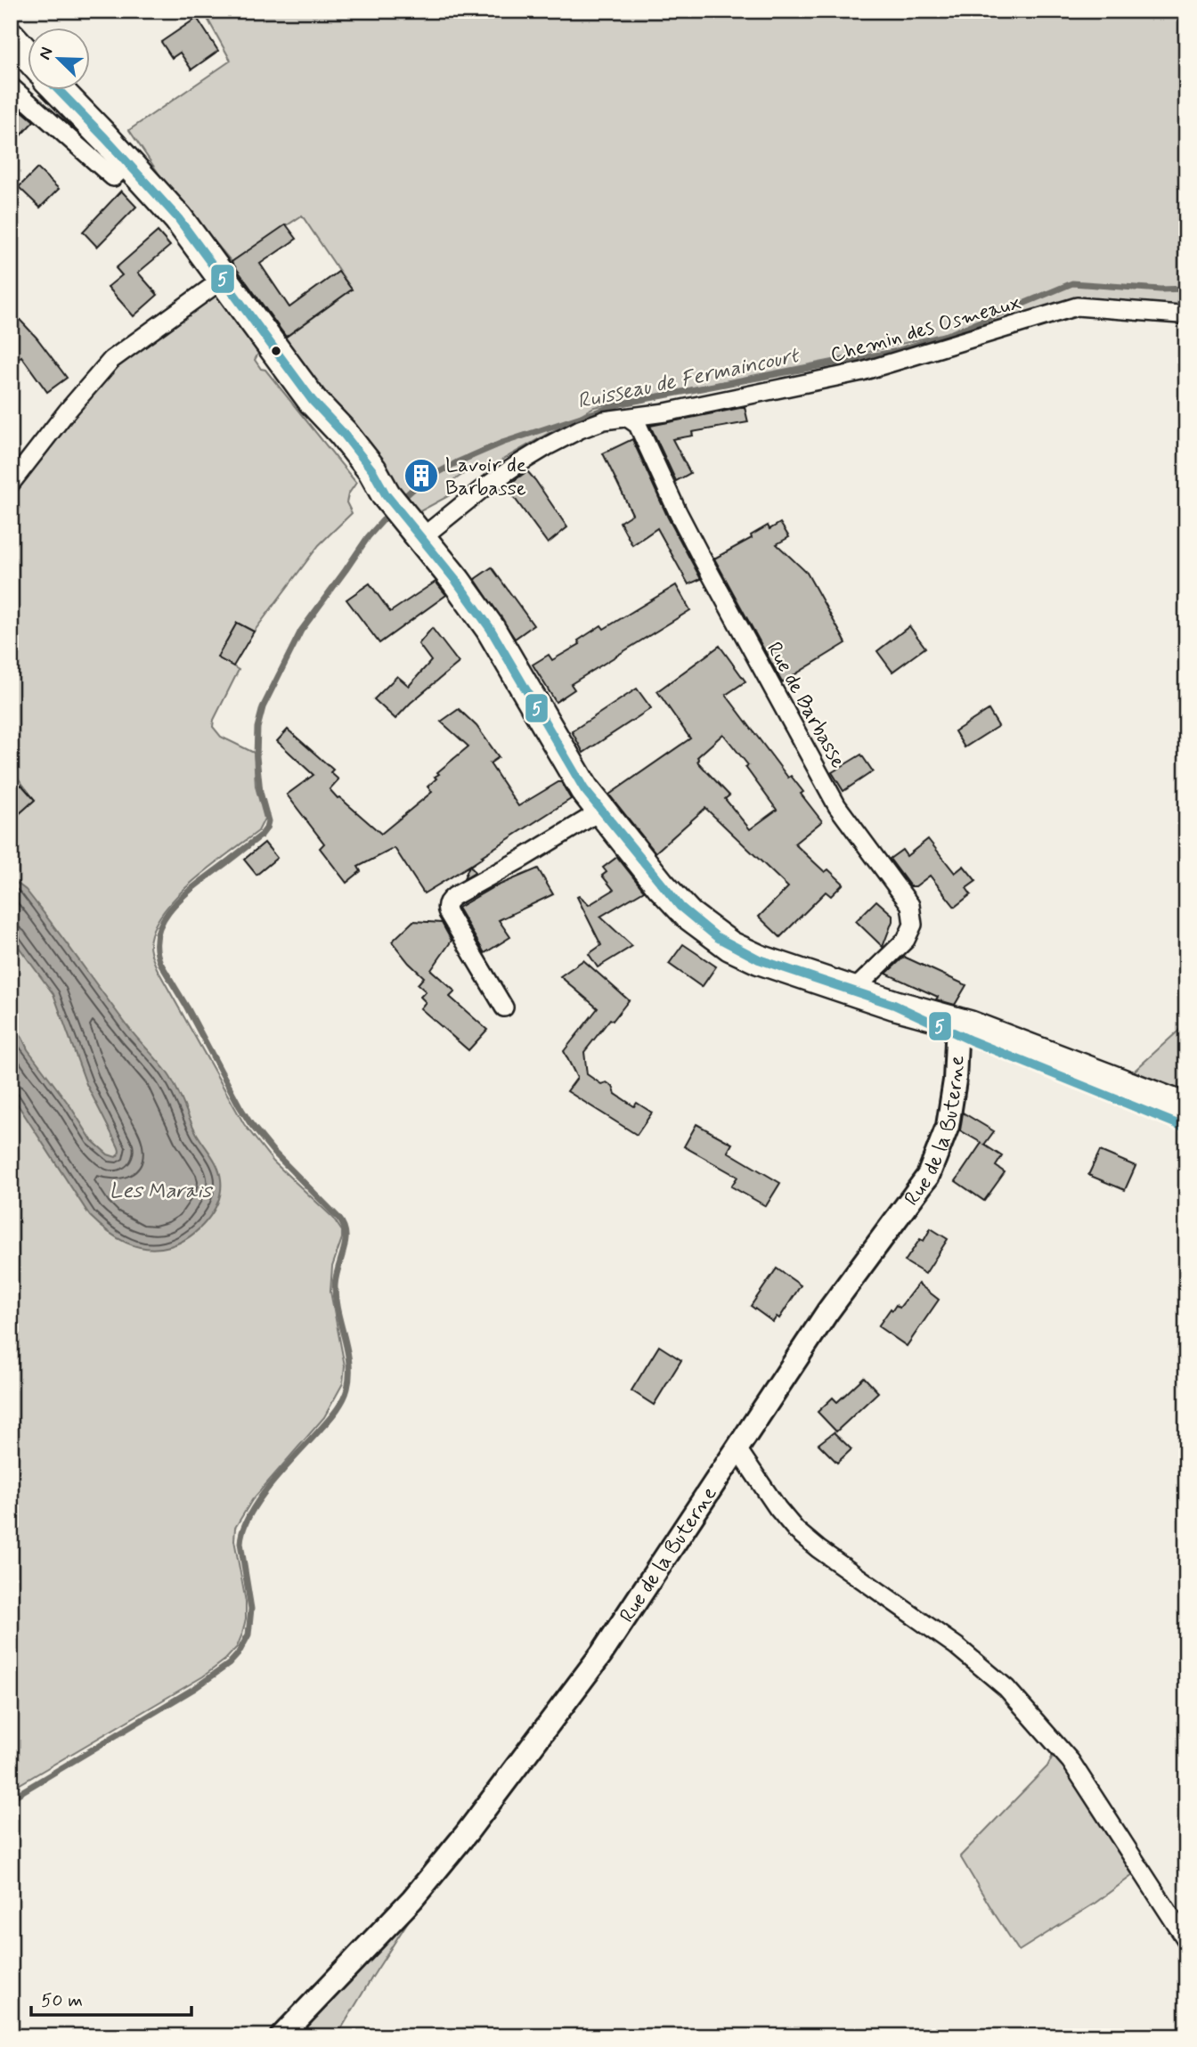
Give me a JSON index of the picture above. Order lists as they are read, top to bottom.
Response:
{
  "streets": {
    "street": ["Chemin des Osmeaux", "Rue de Barbasse", "Rue de la Buterne"]
  },
  "crossings": [
    ["Chemin des Osmeaux", "Rue de Barbasse"]
  ],
  "water": ["Ruisseau de Fermaincourt", "Les Marais"],
  "places": {
    "building": ["Lavoir de Barbasse"]
  },
  "lines": ["transit line 5"],
  "scale_bar": "50 m",
  "north": "top left"
}
